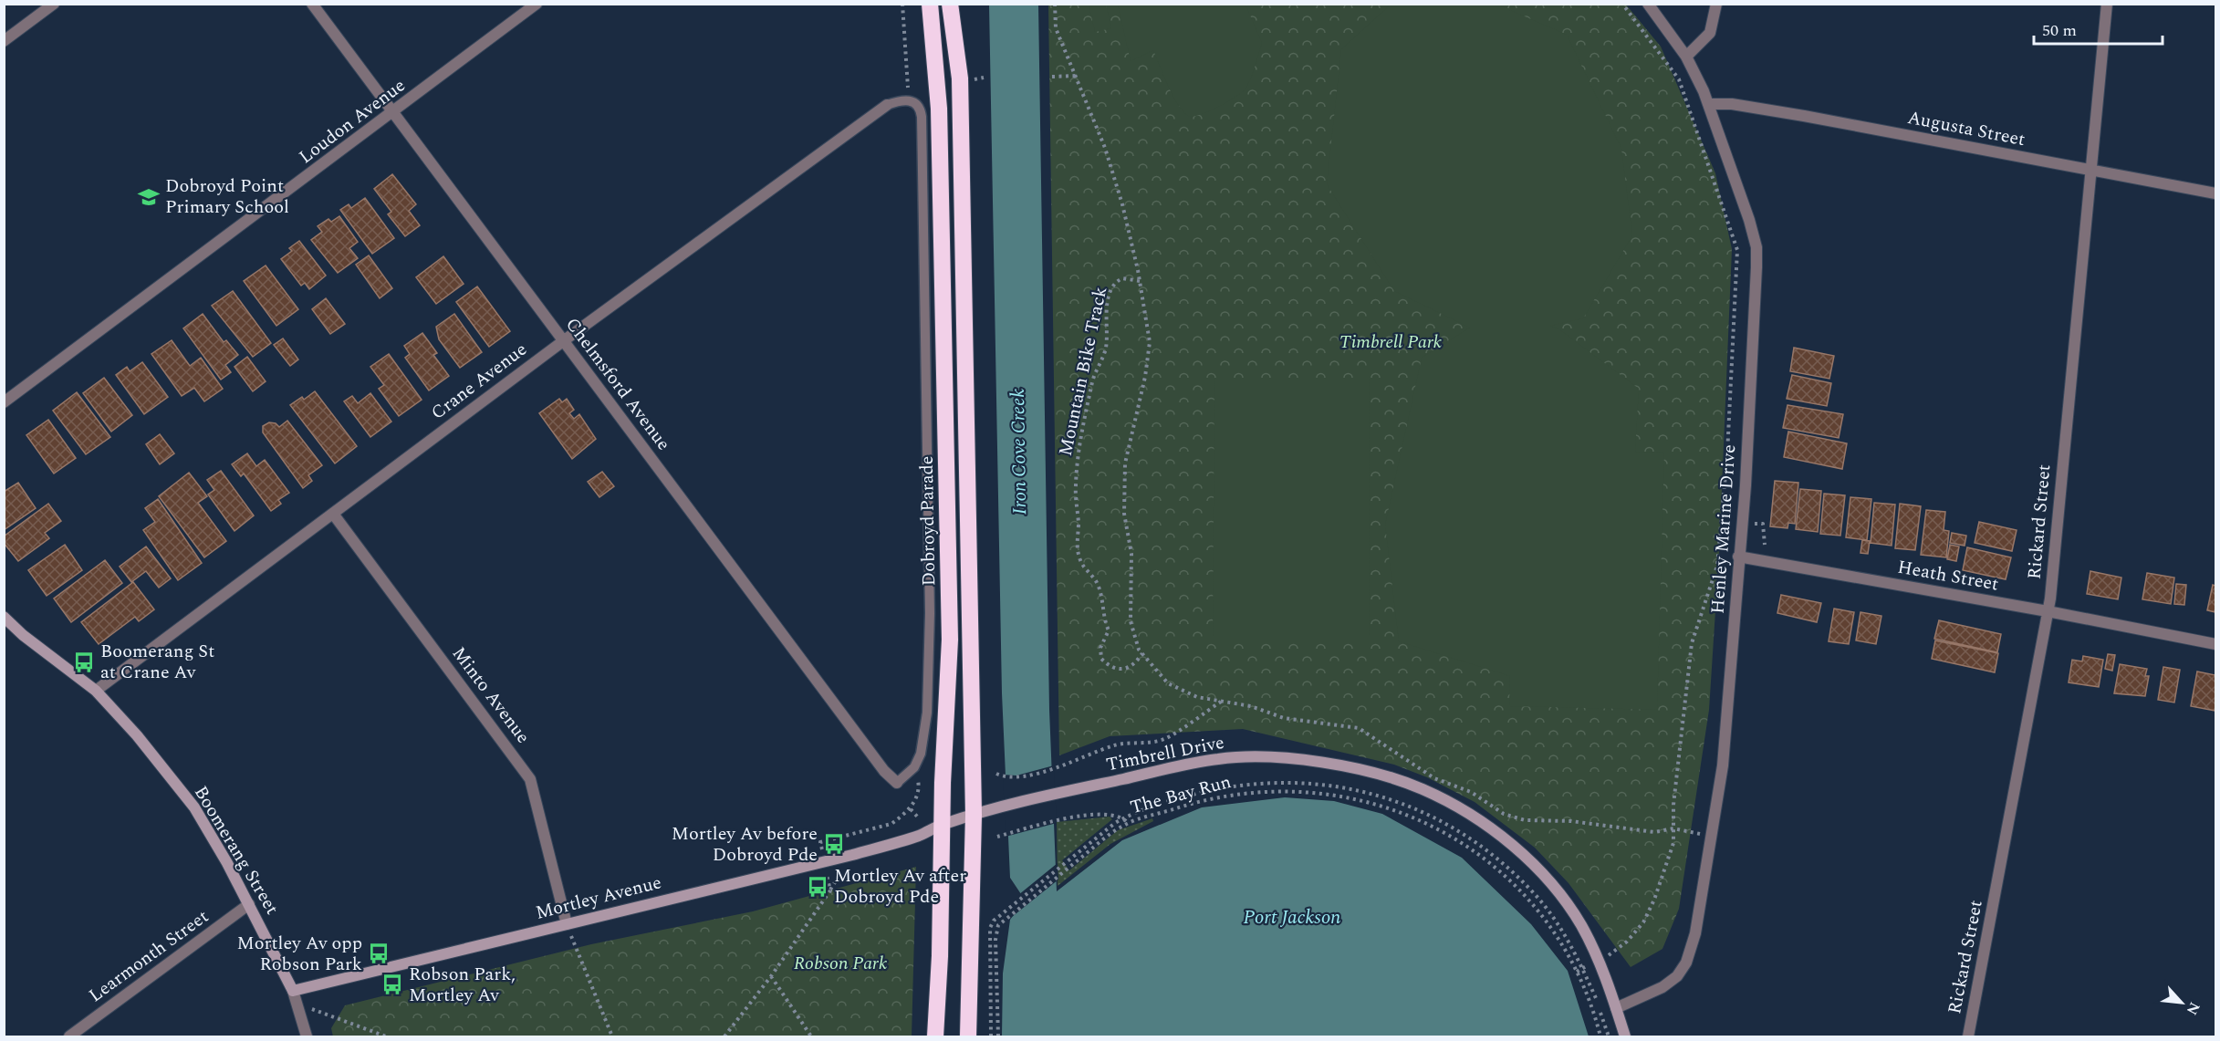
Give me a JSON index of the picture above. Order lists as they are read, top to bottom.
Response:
{
  "streets": {
    "highway": ["Dobroyd Parade"],
    "street": [
      "Loudon Avenue",
      "Augusta Street",
      "Crane Avenue",
      "Chelmsford Avenue",
      "Rickard Street",
      "Henley Marine Drive",
      "Heath Street",
      "Minto Avenue",
      "Timbrell Drive",
      "Boomerang Street",
      "Mortley Avenue",
      "Learmonth Street"
    ],
    "path": ["Mountain Bike Track", "The Bay Run"]
  },
  "crossings": [
    ["Loudon Avenue", "Chelmsford Avenue"],
    ["Augusta Street", "Rickard Street"],
    ["Augusta Street", "Henley Marine Drive"],
    ["Crane Avenue", "Chelmsford Avenue"],
    ["Crane Avenue", "Minto Avenue"],
    ["Crane Avenue", "Boomerang Street"],
    ["Chelmsford Avenue", "Dobroyd Parade"],
    ["Dobroyd Parade", "Timbrell Drive"],
    ["Dobroyd Parade", "Mortley Avenue"],
    ["Rickard Street", "Heath Street"],
    ["Henley Marine Drive", "Heath Street"],
    ["Henley Marine Drive", "Timbrell Drive"],
    ["Minto Avenue", "Mortley Avenue"],
    ["Timbrell Drive", "Mortley Avenue"],
    ["Boomerang Street", "Mortley Avenue"],
    ["Boomerang Street", "Learmonth Street"]
  ],
  "water": ["Iron Cove Creek", "Port Jackson"],
  "parks": ["Timbrell Park", "Robson Park"],
  "places": {
    "school or university": ["Dobroyd Point Primary School"],
    "bus stop": [
      "Boomerang St at Crane Av",
      "Mortley Av before Dobroyd Pde",
      "Mortley Av after Dobroyd Pde",
      "Mortley Av opp Robson Park",
      "Robson Park, Mortley Av"
    ]
  },
  "scale_bar": "50 m",
  "north": "bottom right"
}
